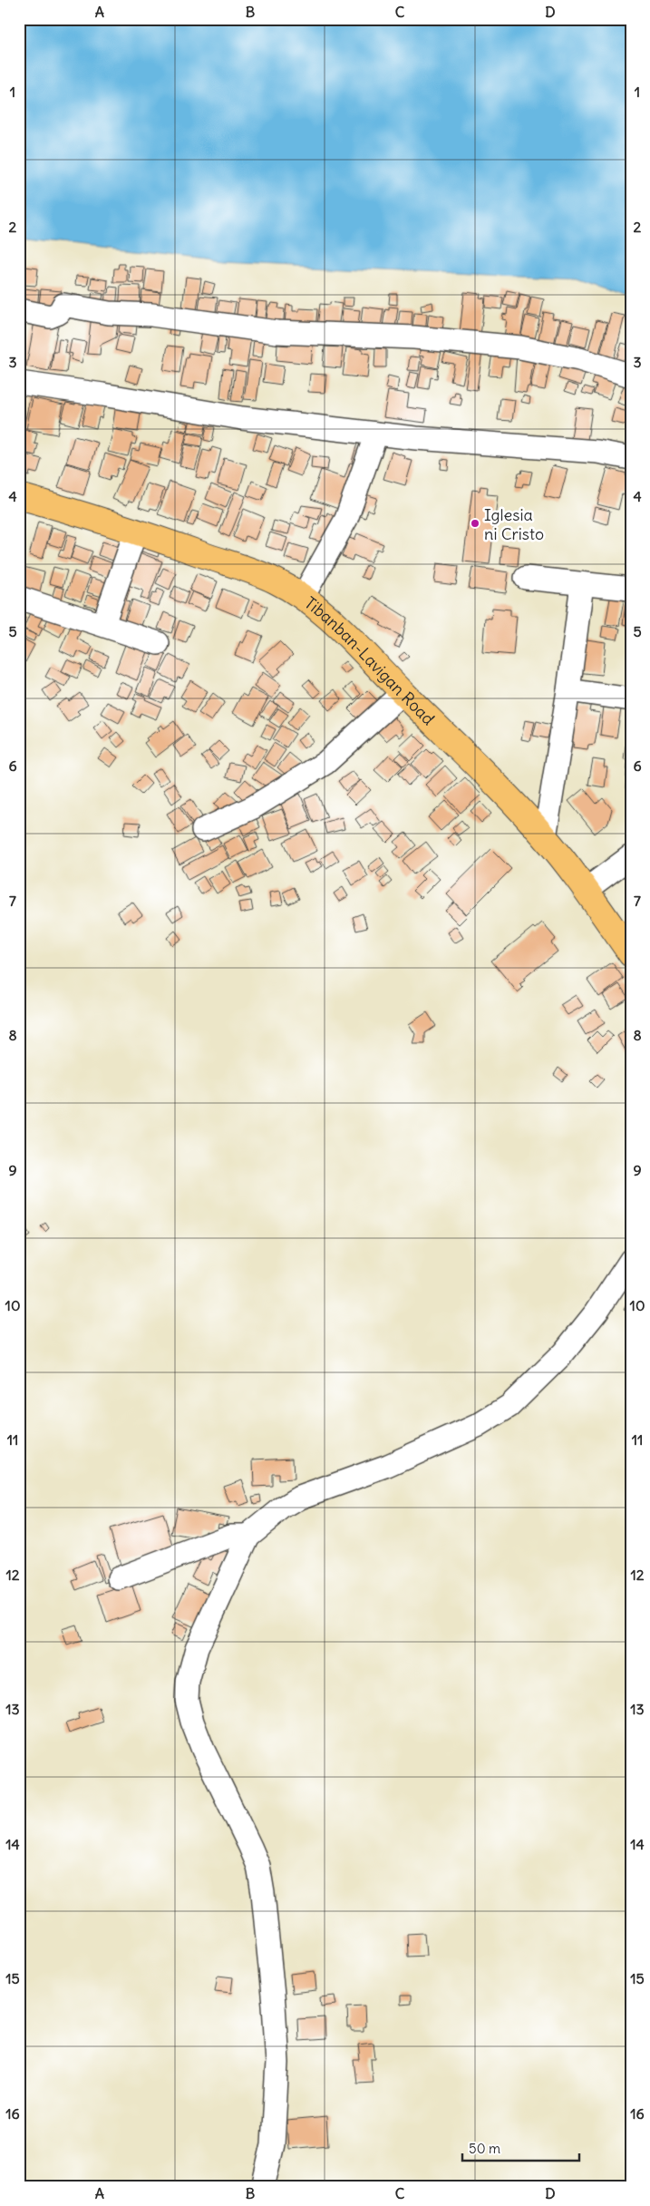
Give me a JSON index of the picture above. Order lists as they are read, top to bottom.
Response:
{
  "streets": {
    "main road": ["Tibanban-Lavigan Road"]
  },
  "places": ["Iglesia ni Cristo"],
  "scale_bar": "50 m",
  "grid": {
    "columns": [
      "A",
      "B",
      "C",
      "D"
    ],
    "rows": [
      "1",
      "2",
      "3",
      "4",
      "5",
      "6",
      "7",
      "8",
      "9",
      "10",
      "11",
      "12",
      "13",
      "14",
      "15",
      "16"
    ]
  }
}
